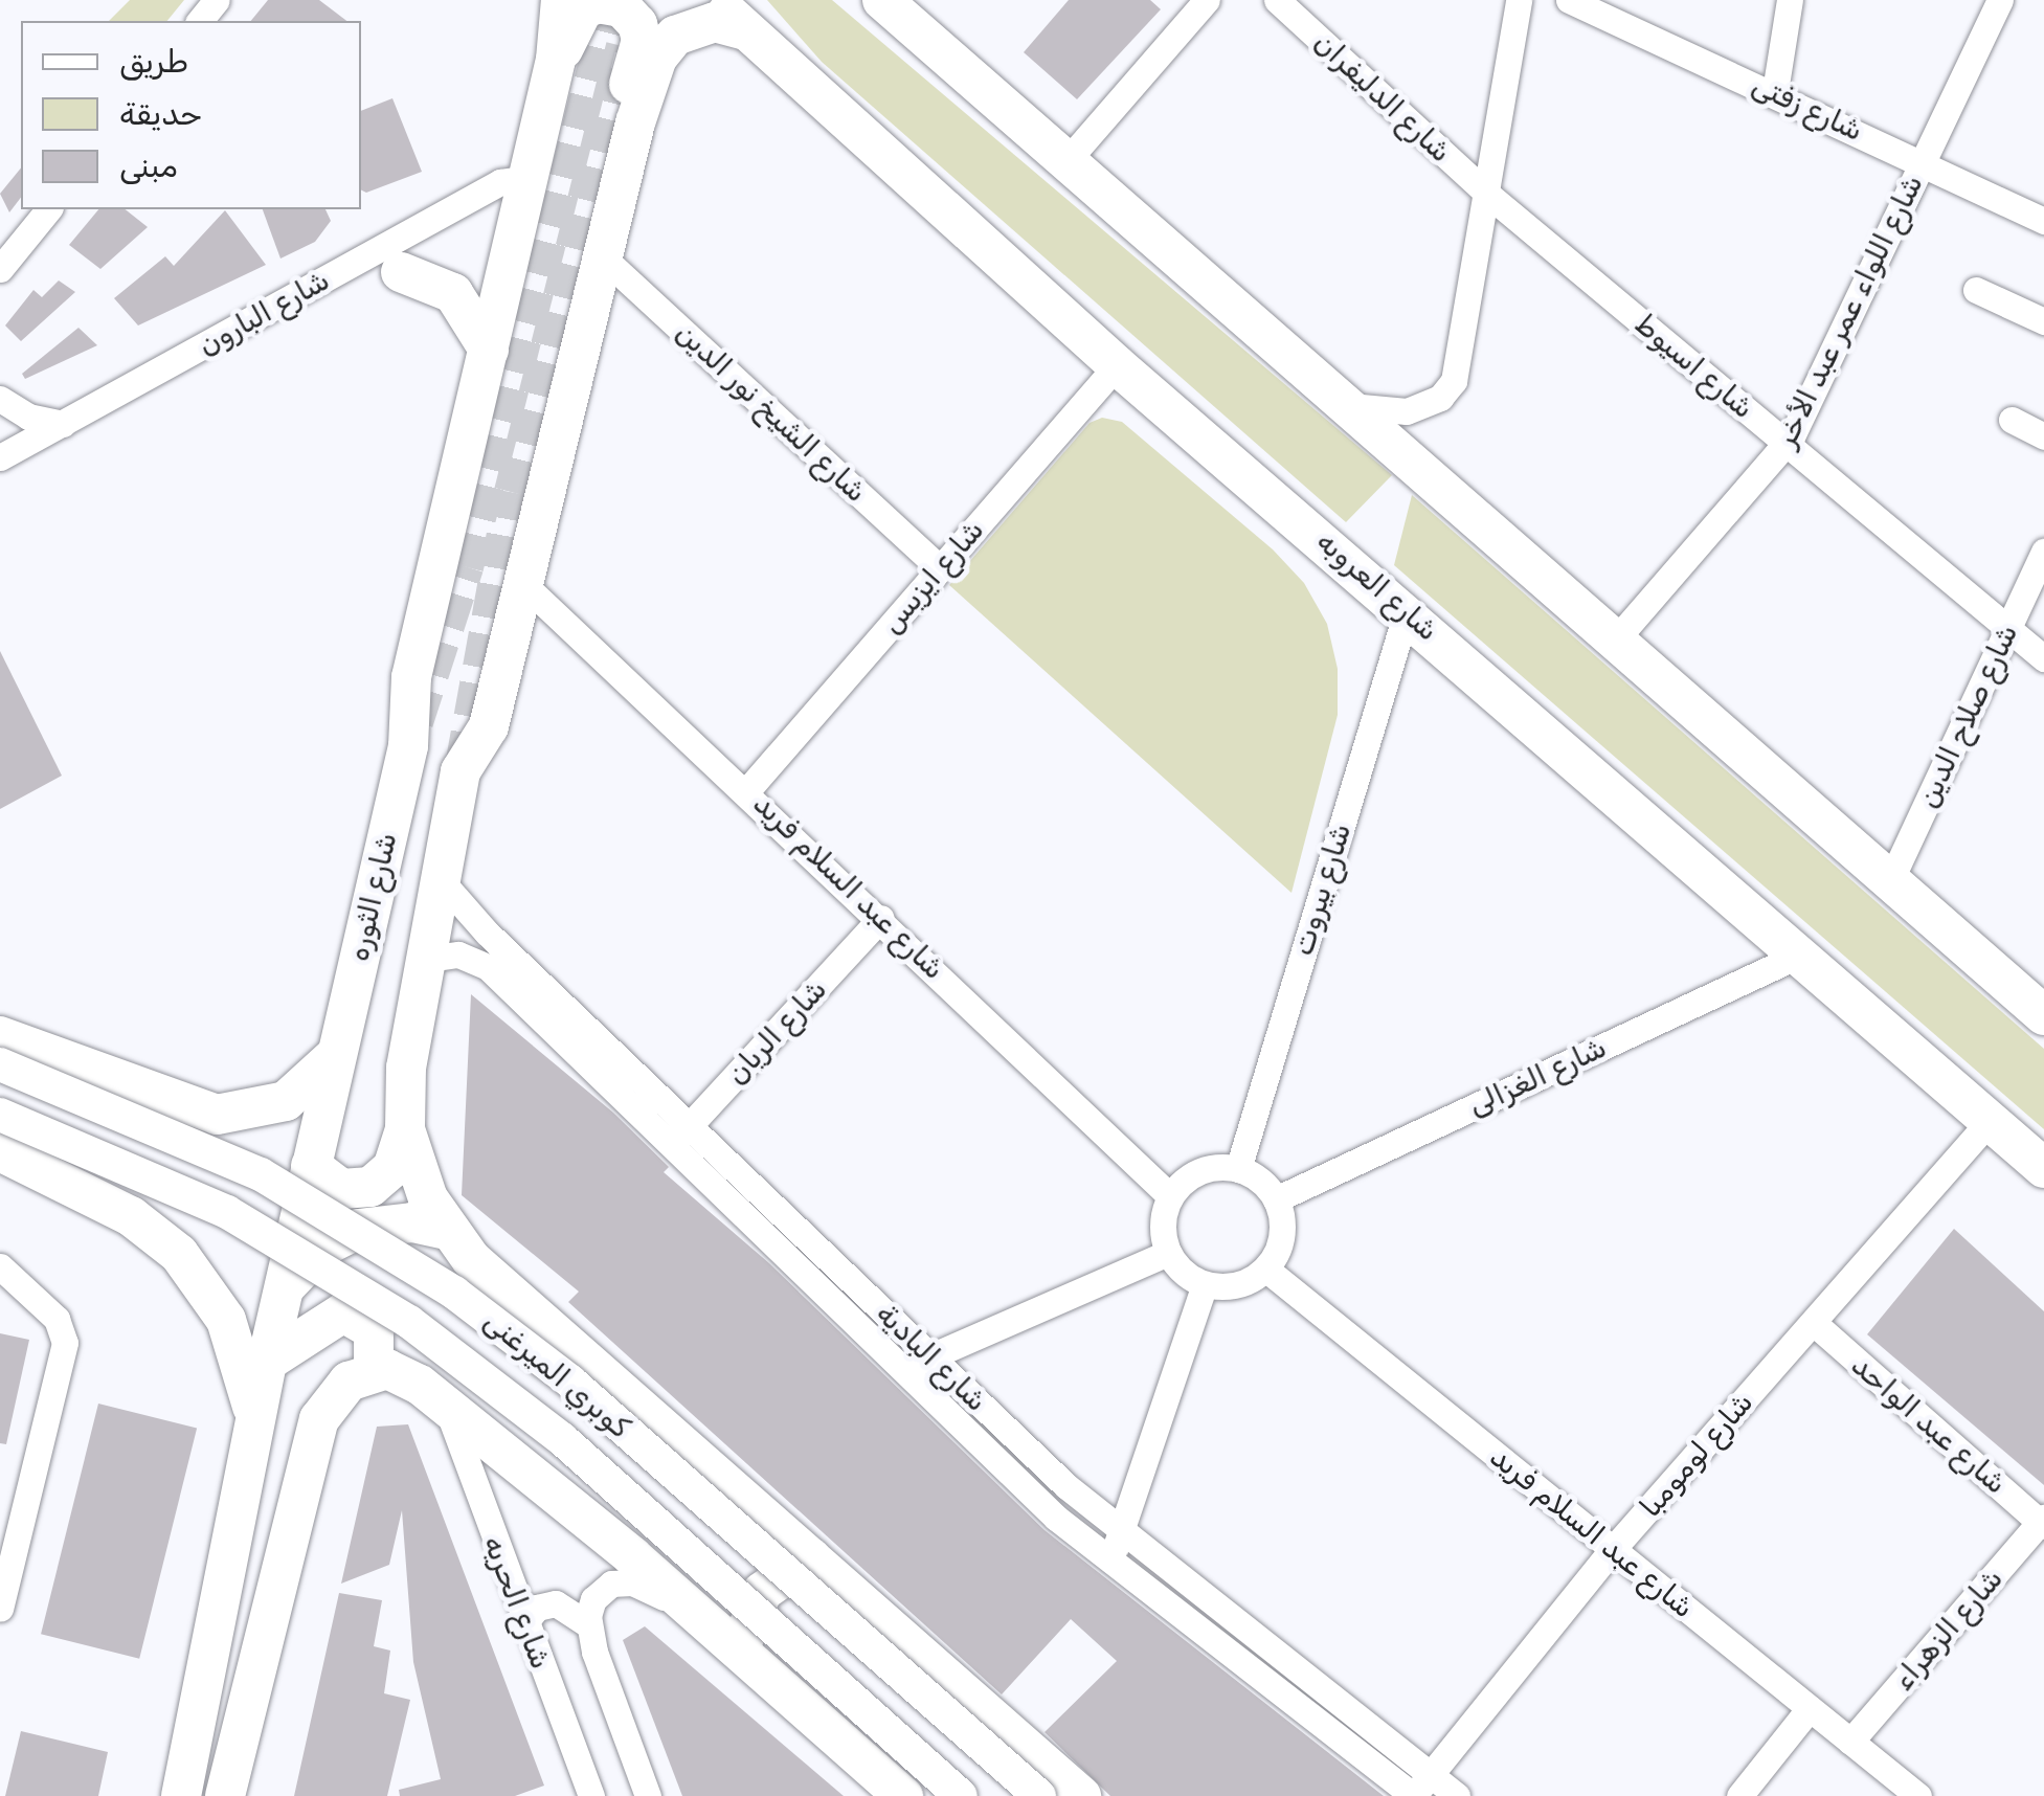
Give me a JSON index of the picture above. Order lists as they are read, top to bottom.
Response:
{
  "streets": {
    "highway": ["شارع العروبه", "شارع الثوره"],
    "main road": ["كوبري الميرغنى"],
    "street": [
      "شارع الدليفران",
      "شارع زفتى",
      "شارع اللواء عمر عبد الأخر",
      "شارع البارون",
      "شارع اسيوط",
      "شارع الشيخ نور الدين",
      "شارع ايزيس",
      "شارع صلاح الدين",
      "شارع عبد السلام فريد",
      "شارع بيروت",
      "شارع الريان",
      "شارع الغزالى",
      "شارع البادية",
      "شارع عبد الواحد",
      "شارع لومومبا",
      "شارع الحريه",
      "شارع الزهراء"
    ]
  },
  "crossings": [
    ["شارع الدليفران", "شارع اسيوط"],
    ["شارع زفتى", "شارع اللواء عمر عبد الأخر"],
    ["شارع اللواء عمر عبد الأخر", "شارع اسيوط"],
    ["شارع البارون", "شارع الثوره"],
    ["شارع اسيوط", "شارع صلاح الدين"],
    ["شارع الشيخ نور الدين", "شارع ايزيس"],
    ["شارع ايزيس", "شارع العروبه"],
    ["شارع ايزيس", "شارع عبد السلام فريد"],
    ["شارع العروبه", "شارع بيروت"],
    ["شارع العروبه", "شارع الغزالى"],
    ["شارع العروبه", "شارع لومومبا"],
    ["شارع عبد السلام فريد", "شارع بيروت"],
    ["شارع عبد السلام فريد", "شارع الريان"],
    ["شارع عبد السلام فريد", "شارع الغزالى"],
    ["شارع عبد السلام فريد", "شارع لومومبا"],
    ["شارع عبد السلام فريد", "شارع الزهراء"],
    ["شارع بيروت", "شارع الغزالى"],
    ["شارع الريان", "شارع البادية"],
    ["شارع البادية", "شارع لومومبا"],
    ["شارع عبد الواحد", "شارع لومومبا"],
    ["شارع عبد الواحد", "شارع الزهراء"]
  ],
  "legend": ["طريق", "حديقة", "مبنى"]
}
